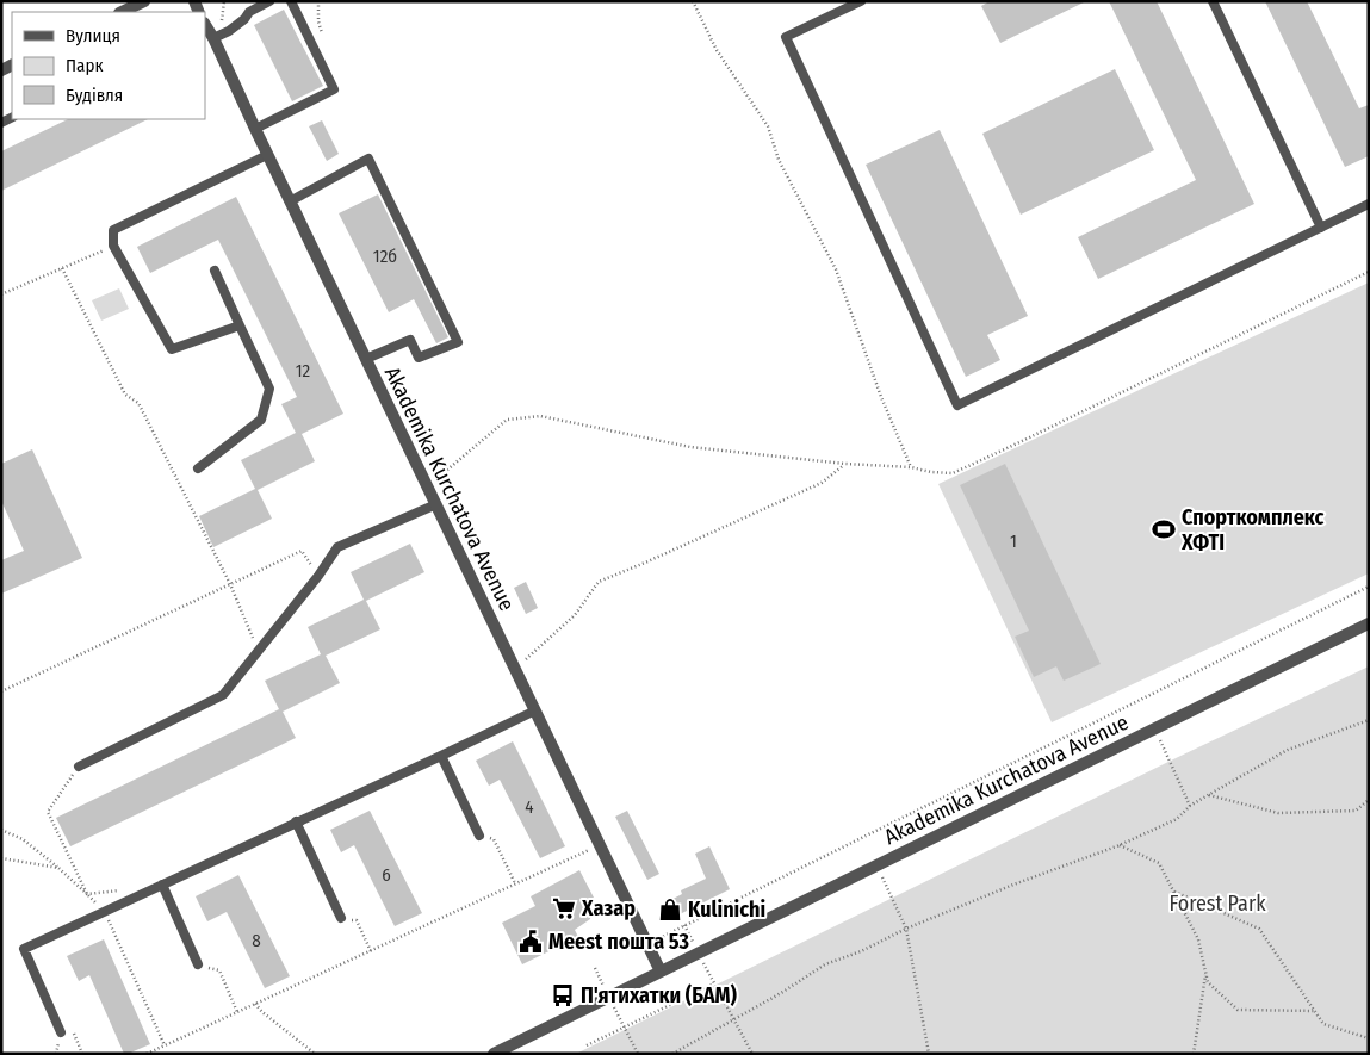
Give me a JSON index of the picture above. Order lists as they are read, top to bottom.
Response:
{
  "streets": {
    "street": ["Akademika Kurchatova Avenue"]
  },
  "parks": ["Forest Park"],
  "places": {
    "sports": ["Спорткомплекс ХФТІ"],
    "supermarket": ["Хазар"],
    "shop": ["Kulinichi"],
    "public building": ["Meest пошта 53"],
    "bus stop": ["П'ятихатки (БАМ)"]
  },
  "house_numbers": [
    "12б",
    "12",
    "1",
    "4",
    "6",
    "8"
  ],
  "legend": ["Вулиця", "Парк", "Будівля"]
}
